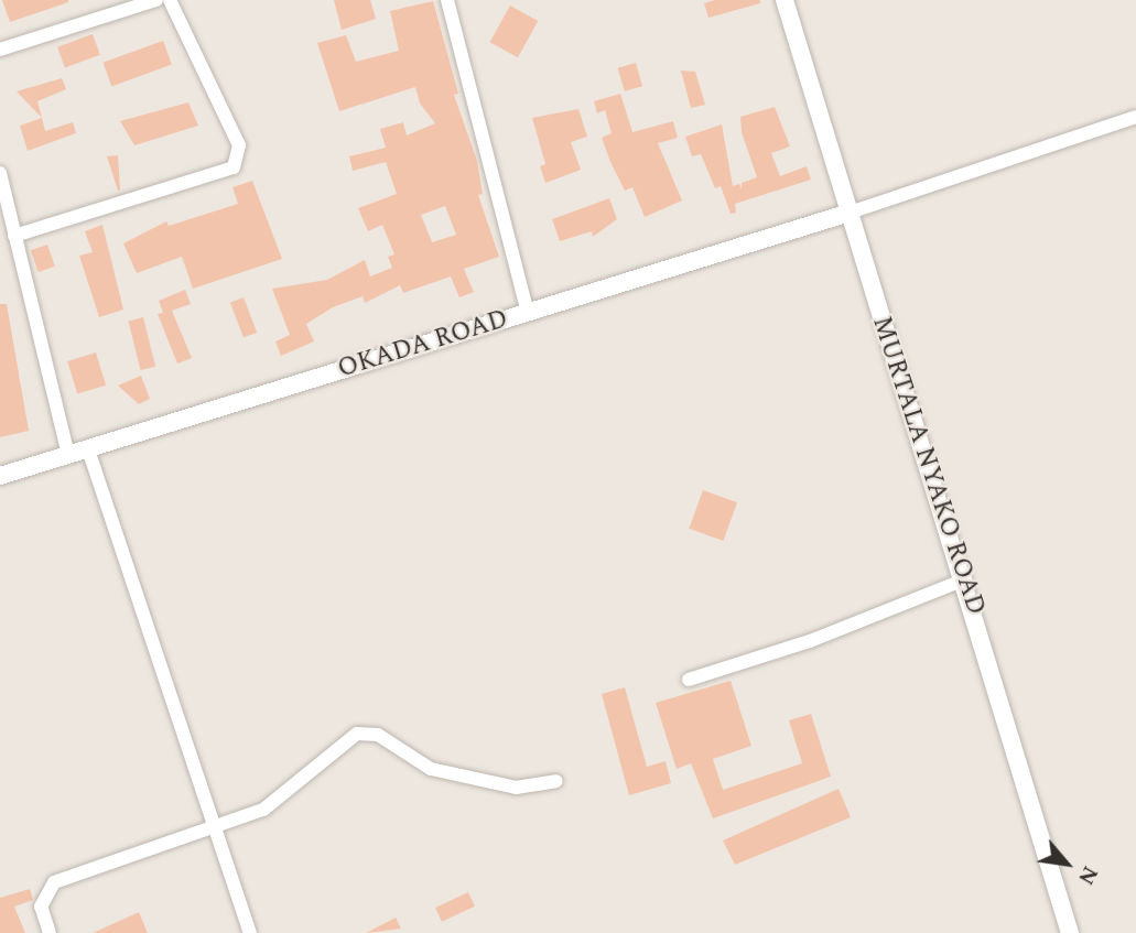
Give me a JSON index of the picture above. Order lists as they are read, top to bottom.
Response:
{
  "streets": {
    "street": ["OKADA ROAD", "MURTALA NYAKO ROAD"]
  },
  "crossings": [
    ["OKADA ROAD", "MURTALA NYAKO ROAD"]
  ],
  "north": "bottom right"
}
